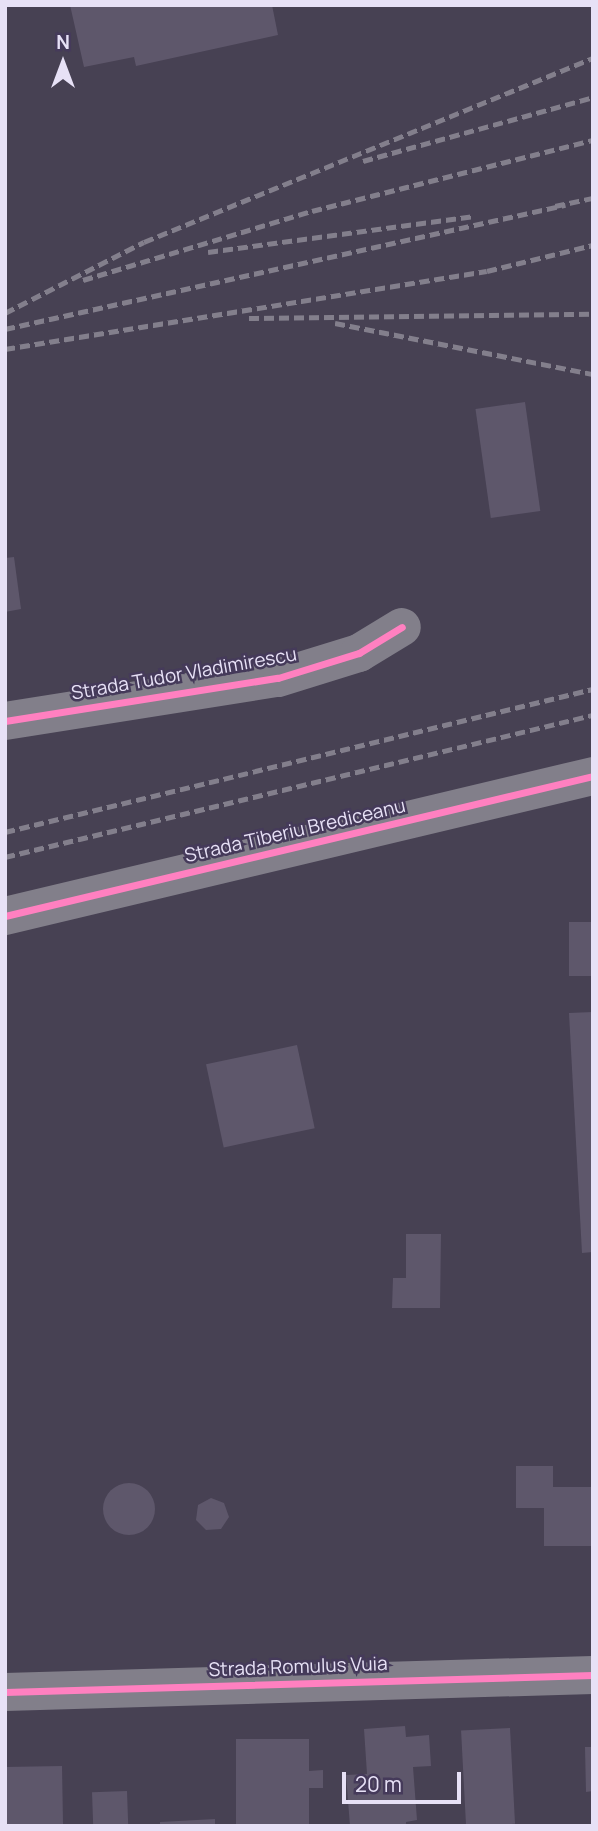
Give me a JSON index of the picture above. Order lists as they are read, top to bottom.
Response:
{
  "streets": {
    "street": ["Strada Tudor Vladimirescu", "Strada Tiberiu Brediceanu", "Strada Romulus Vuia"]
  },
  "scale_bar": "20 m",
  "north": "top"
}
